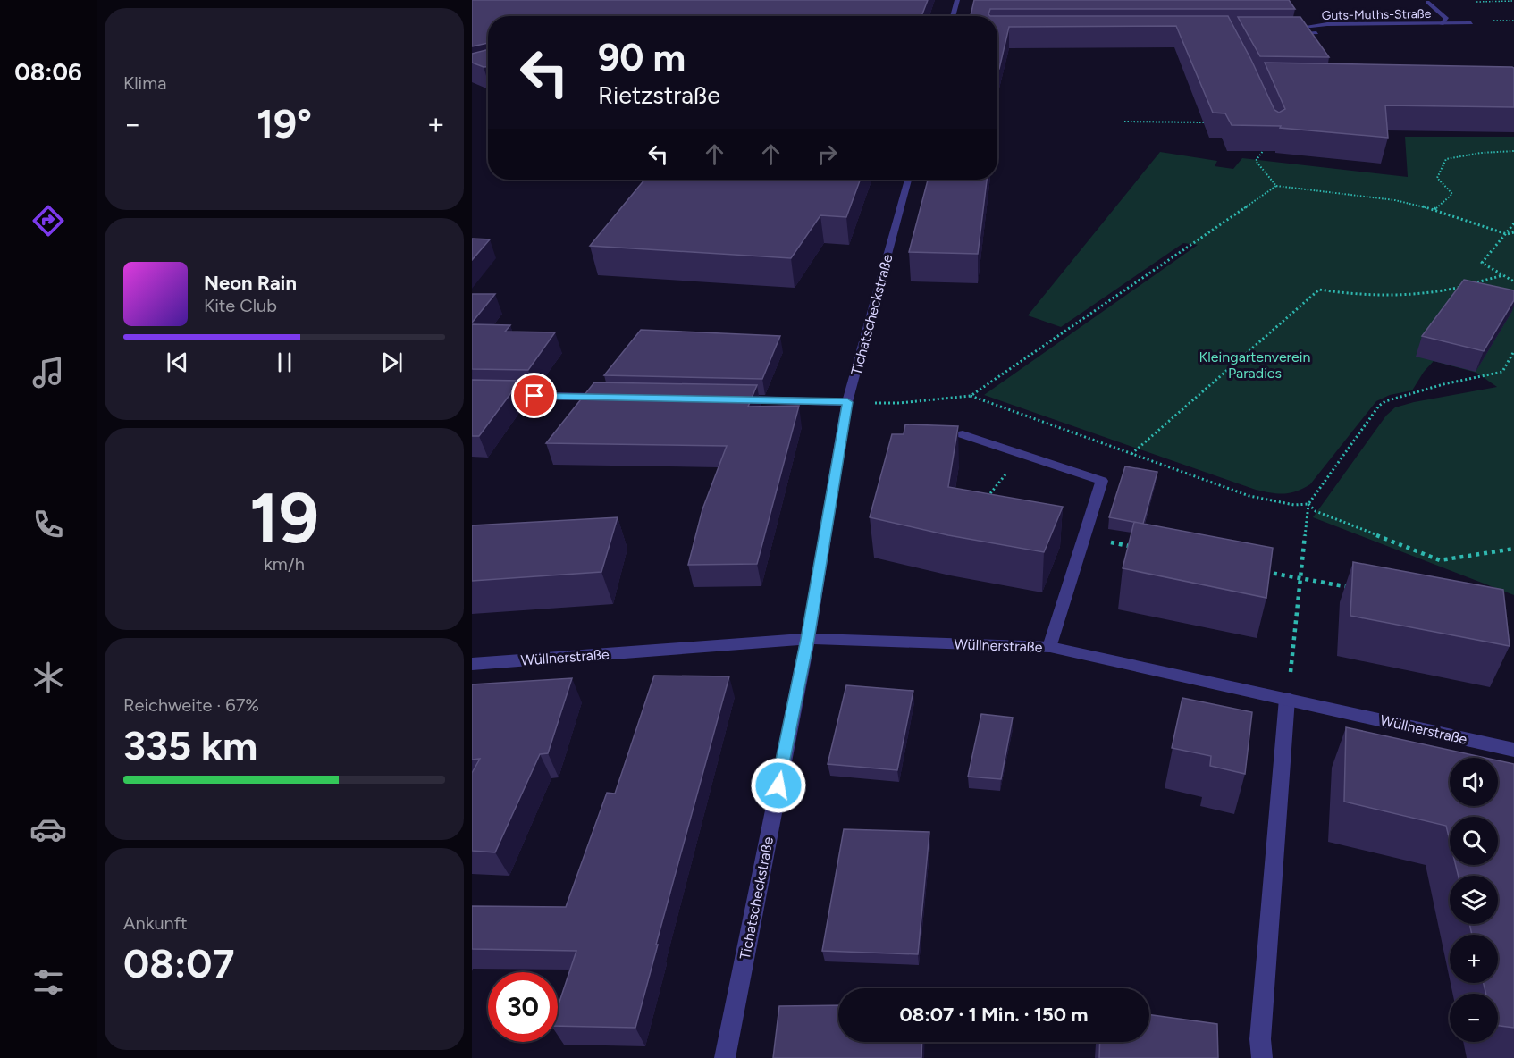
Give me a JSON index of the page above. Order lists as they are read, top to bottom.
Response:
{
  "streets": {
    "street": ["Guts-Muths-Straße", "Tichatscheckstraße", "Wüllnerstraße"]
  },
  "crossings": [
    ["Tichatscheckstraße", "Wüllnerstraße"]
  ],
  "parks": ["Kleingartenverein Paradies"],
  "page": {
    "tabs": "08:06",
    "tile": [
      "Klima",
      ["19", "km/h"],
      ["Reichweite · 67%", "335 km"],
      ["Ankunft", "08:07"]
    ],
    "turn": ["90 m", "Rietzstraße"],
    "heat": ["−", "19°", "+"],
    "song": ["Neon Rain", "Kite Club"],
    "map_buttons": ["+", "−"],
    "limit": "30",
    "trip": "08:07 · 1 Min. · 150 m"
  }
}
